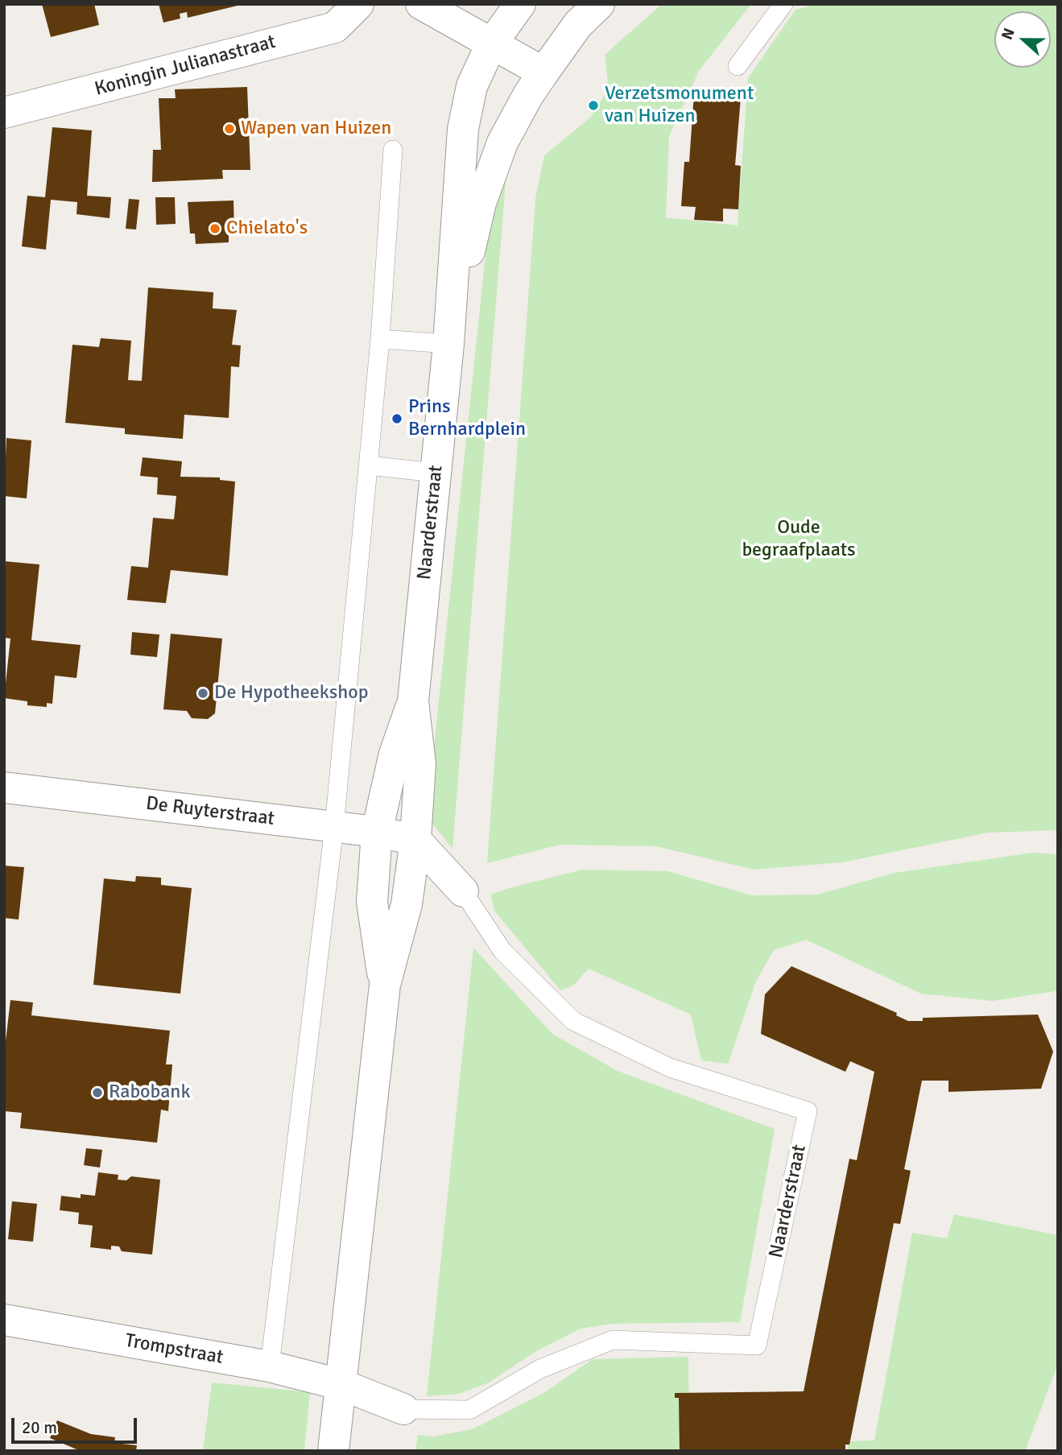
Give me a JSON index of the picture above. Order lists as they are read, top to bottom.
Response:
{
  "streets": {
    "street": [
      "Koningin Julianastraat",
      "Naarderstraat",
      "De Ruyterstraat",
      "Trompstraat"
    ]
  },
  "crossings": [
    ["Naarderstraat", "De Ruyterstraat"],
    ["Naarderstraat", "Trompstraat"]
  ],
  "parks": ["Oude begraafplaats"],
  "places": [
    "Verzetsmonument van Huizen",
    "Wapen van Huizen",
    "Chielato's",
    "Prins Bernhardplein",
    "De Hypotheekshop",
    "Rabobank"
  ],
  "scale_bar": "20 m",
  "north": "left"
}
